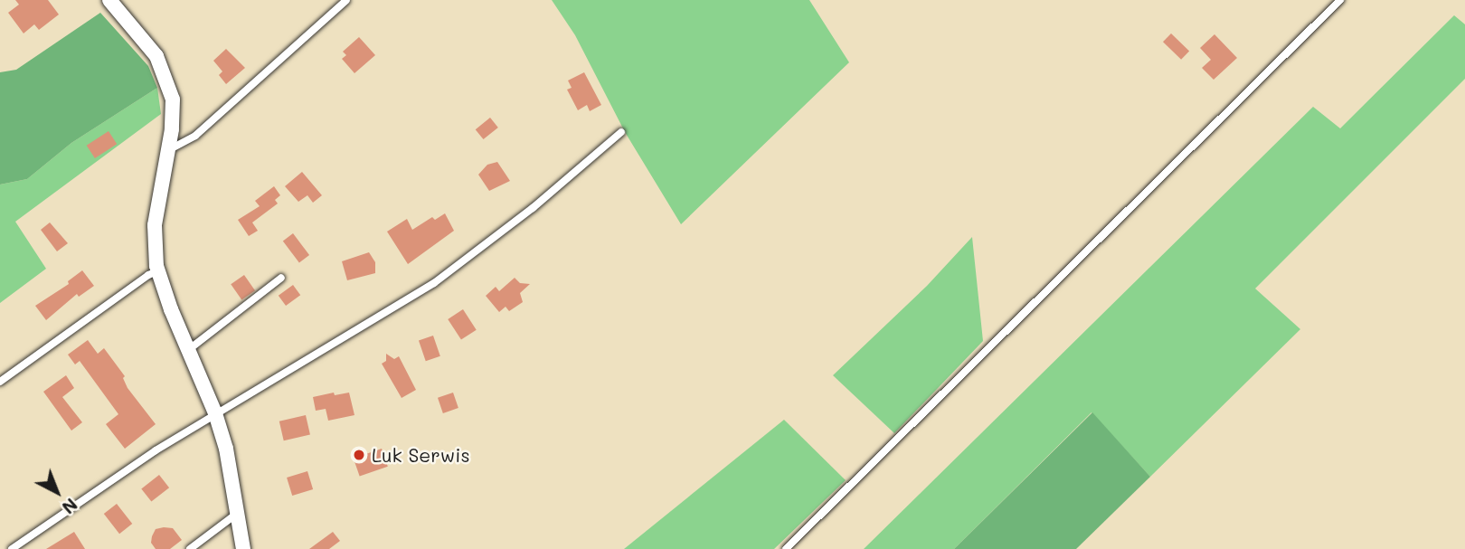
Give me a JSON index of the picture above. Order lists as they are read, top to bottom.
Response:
{
  "places": ["Luk Serwis"],
  "north": "bottom right"
}
